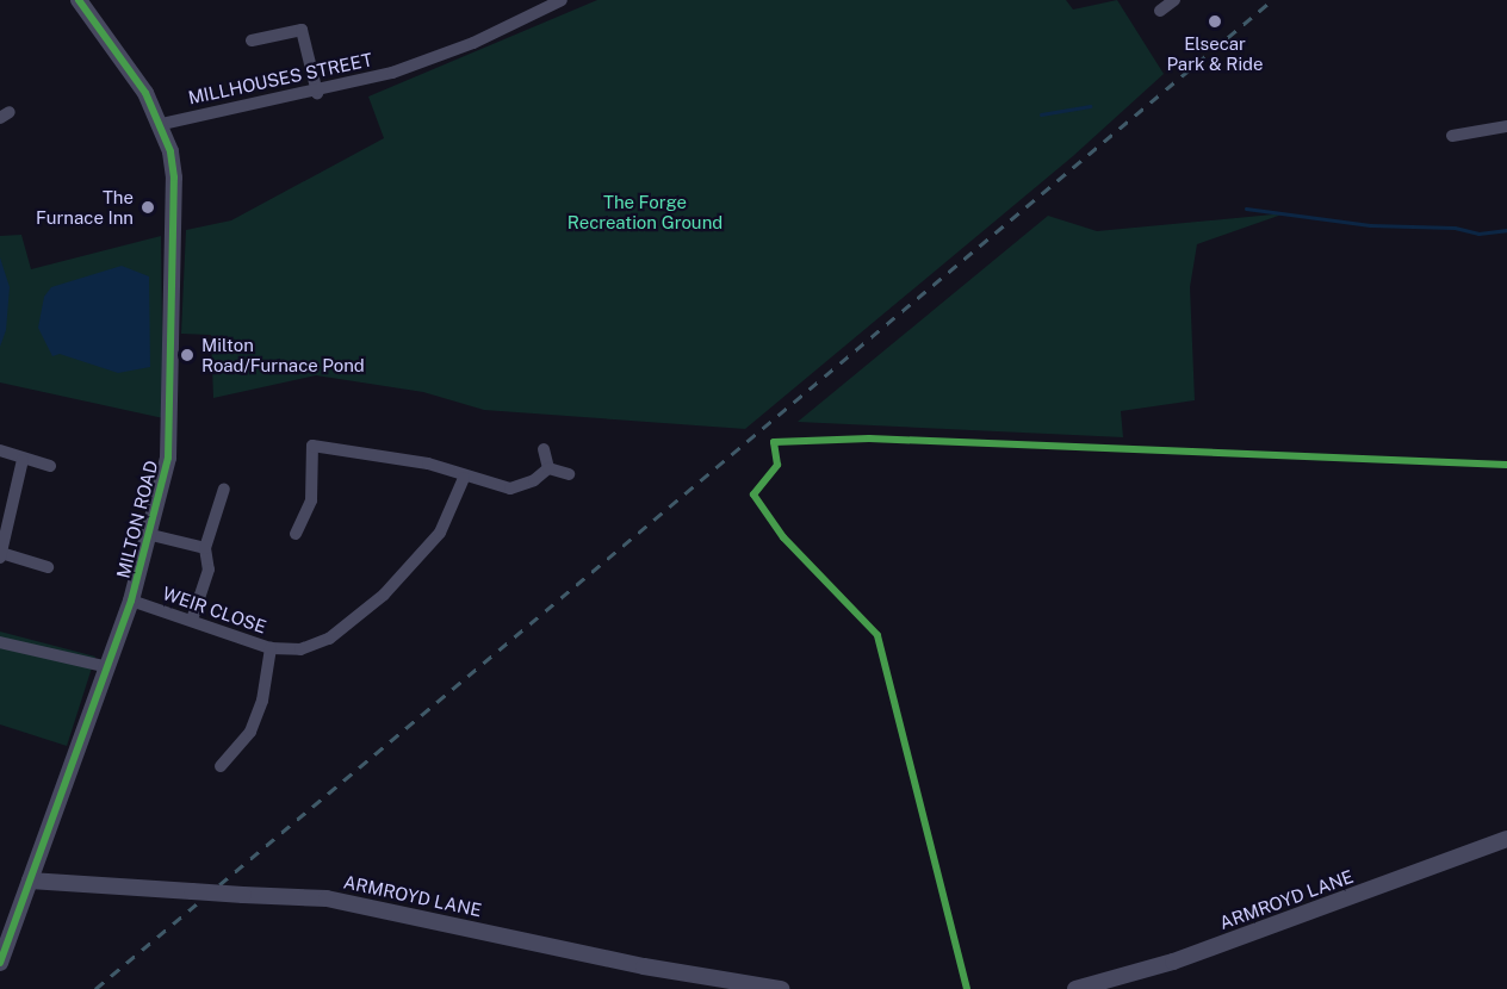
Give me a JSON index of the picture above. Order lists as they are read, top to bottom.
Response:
{
  "streets": {
    "street": [
      "MILLHOUSES STREET",
      "MILTON ROAD",
      "WEIR CLOSE",
      "ARMROYD LANE"
    ]
  },
  "crossings": [
    ["MILLHOUSES STREET", "MILTON ROAD"],
    ["MILTON ROAD", "WEIR CLOSE"],
    ["MILTON ROAD", "ARMROYD LANE"]
  ],
  "parks": ["The Forge Recreation Ground"],
  "places": ["Elsecar Park & Ride", "The Furnace Inn", "Milton Road/Furnace Pond"]
}
